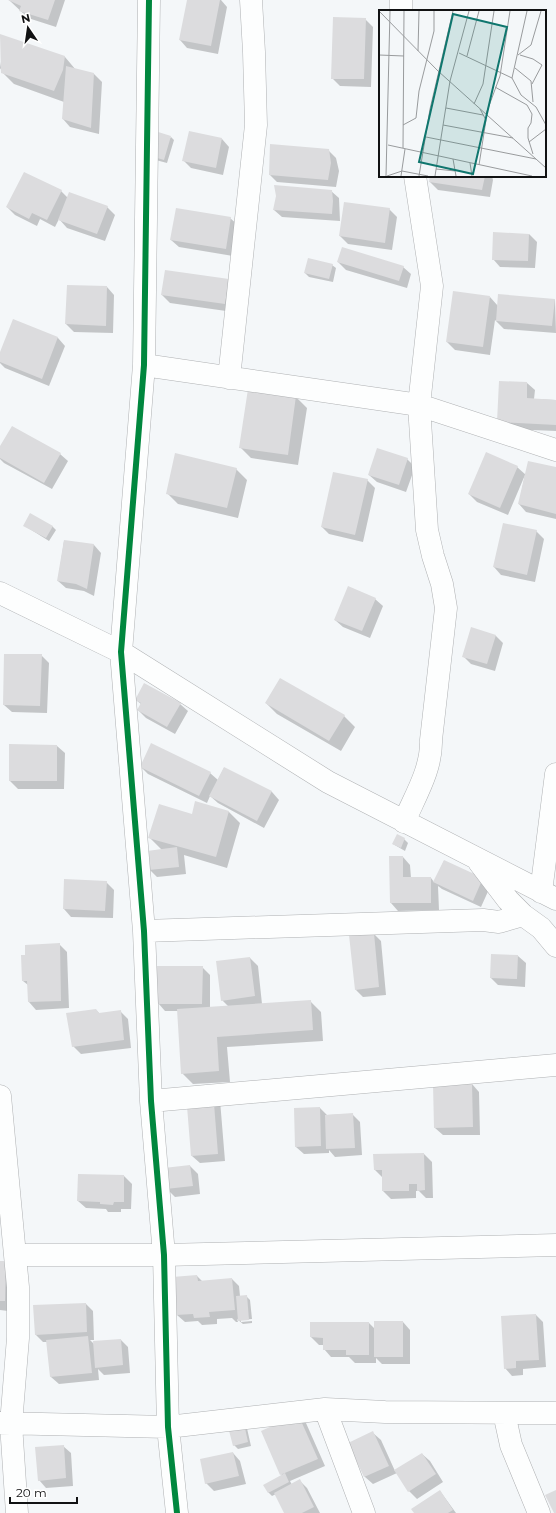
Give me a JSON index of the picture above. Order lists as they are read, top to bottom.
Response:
{
  "scale_bar": "20 m",
  "north": "top"
}
